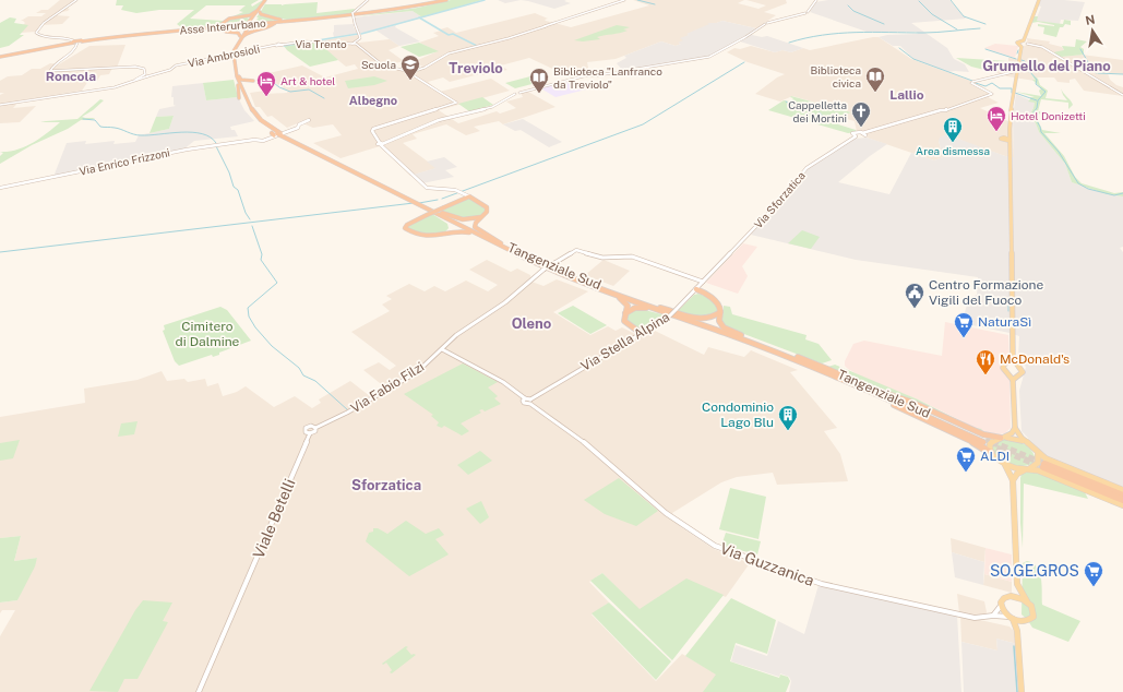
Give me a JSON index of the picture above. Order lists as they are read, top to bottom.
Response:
{
  "streets": {
    "highway": ["Asse Interurbano", "Tangenziale Sud"],
    "street": [
      "Via Trento",
      "Via Ambrosioli",
      "Via Enrico Frizzoni",
      "Via Sforzatica",
      "Via Stella Alpina",
      "Via Fabio Filzi",
      "Viale Betelli",
      "Via Guzzanica"
    ]
  },
  "crossings": [
    ["Asse Interurbano", "Tangenziale Sud"],
    ["Via Trento", "Via Ambrosioli"],
    ["Via Sforzatica", "Via Stella Alpina"],
    ["Via Stella Alpina", "Via Fabio Filzi"],
    ["Via Stella Alpina", "Via Guzzanica"],
    ["Via Fabio Filzi", "Viale Betelli"],
    ["Via Fabio Filzi", "Via Guzzanica"]
  ],
  "districts": [
    "Grumello del Piano",
    "Treviolo",
    "Roncola",
    "Lallio",
    "Albegno",
    "Oleno",
    "Sforzatica"
  ],
  "parks": ["Cimitero di Dalmine"],
  "places": {
    "school or university": ["Scuola"],
    "library": ["Biblioteca civica", "Biblioteca \"Lanfranco da Treviolo\""],
    "hotel": ["Art & hotel", "Hotel Donizetti"],
    "church": ["Cappelletta dei Mortini"],
    "building": ["Area dismessa", "Condominio Lago Blu"],
    "public building": ["Centro Formazione Vigili del Fuoco"],
    "supermarket": ["NaturaSì", "ALDI", "SO.GE.GROS"],
    "restaurant": ["McDonald's"]
  },
  "north": "top"
}
